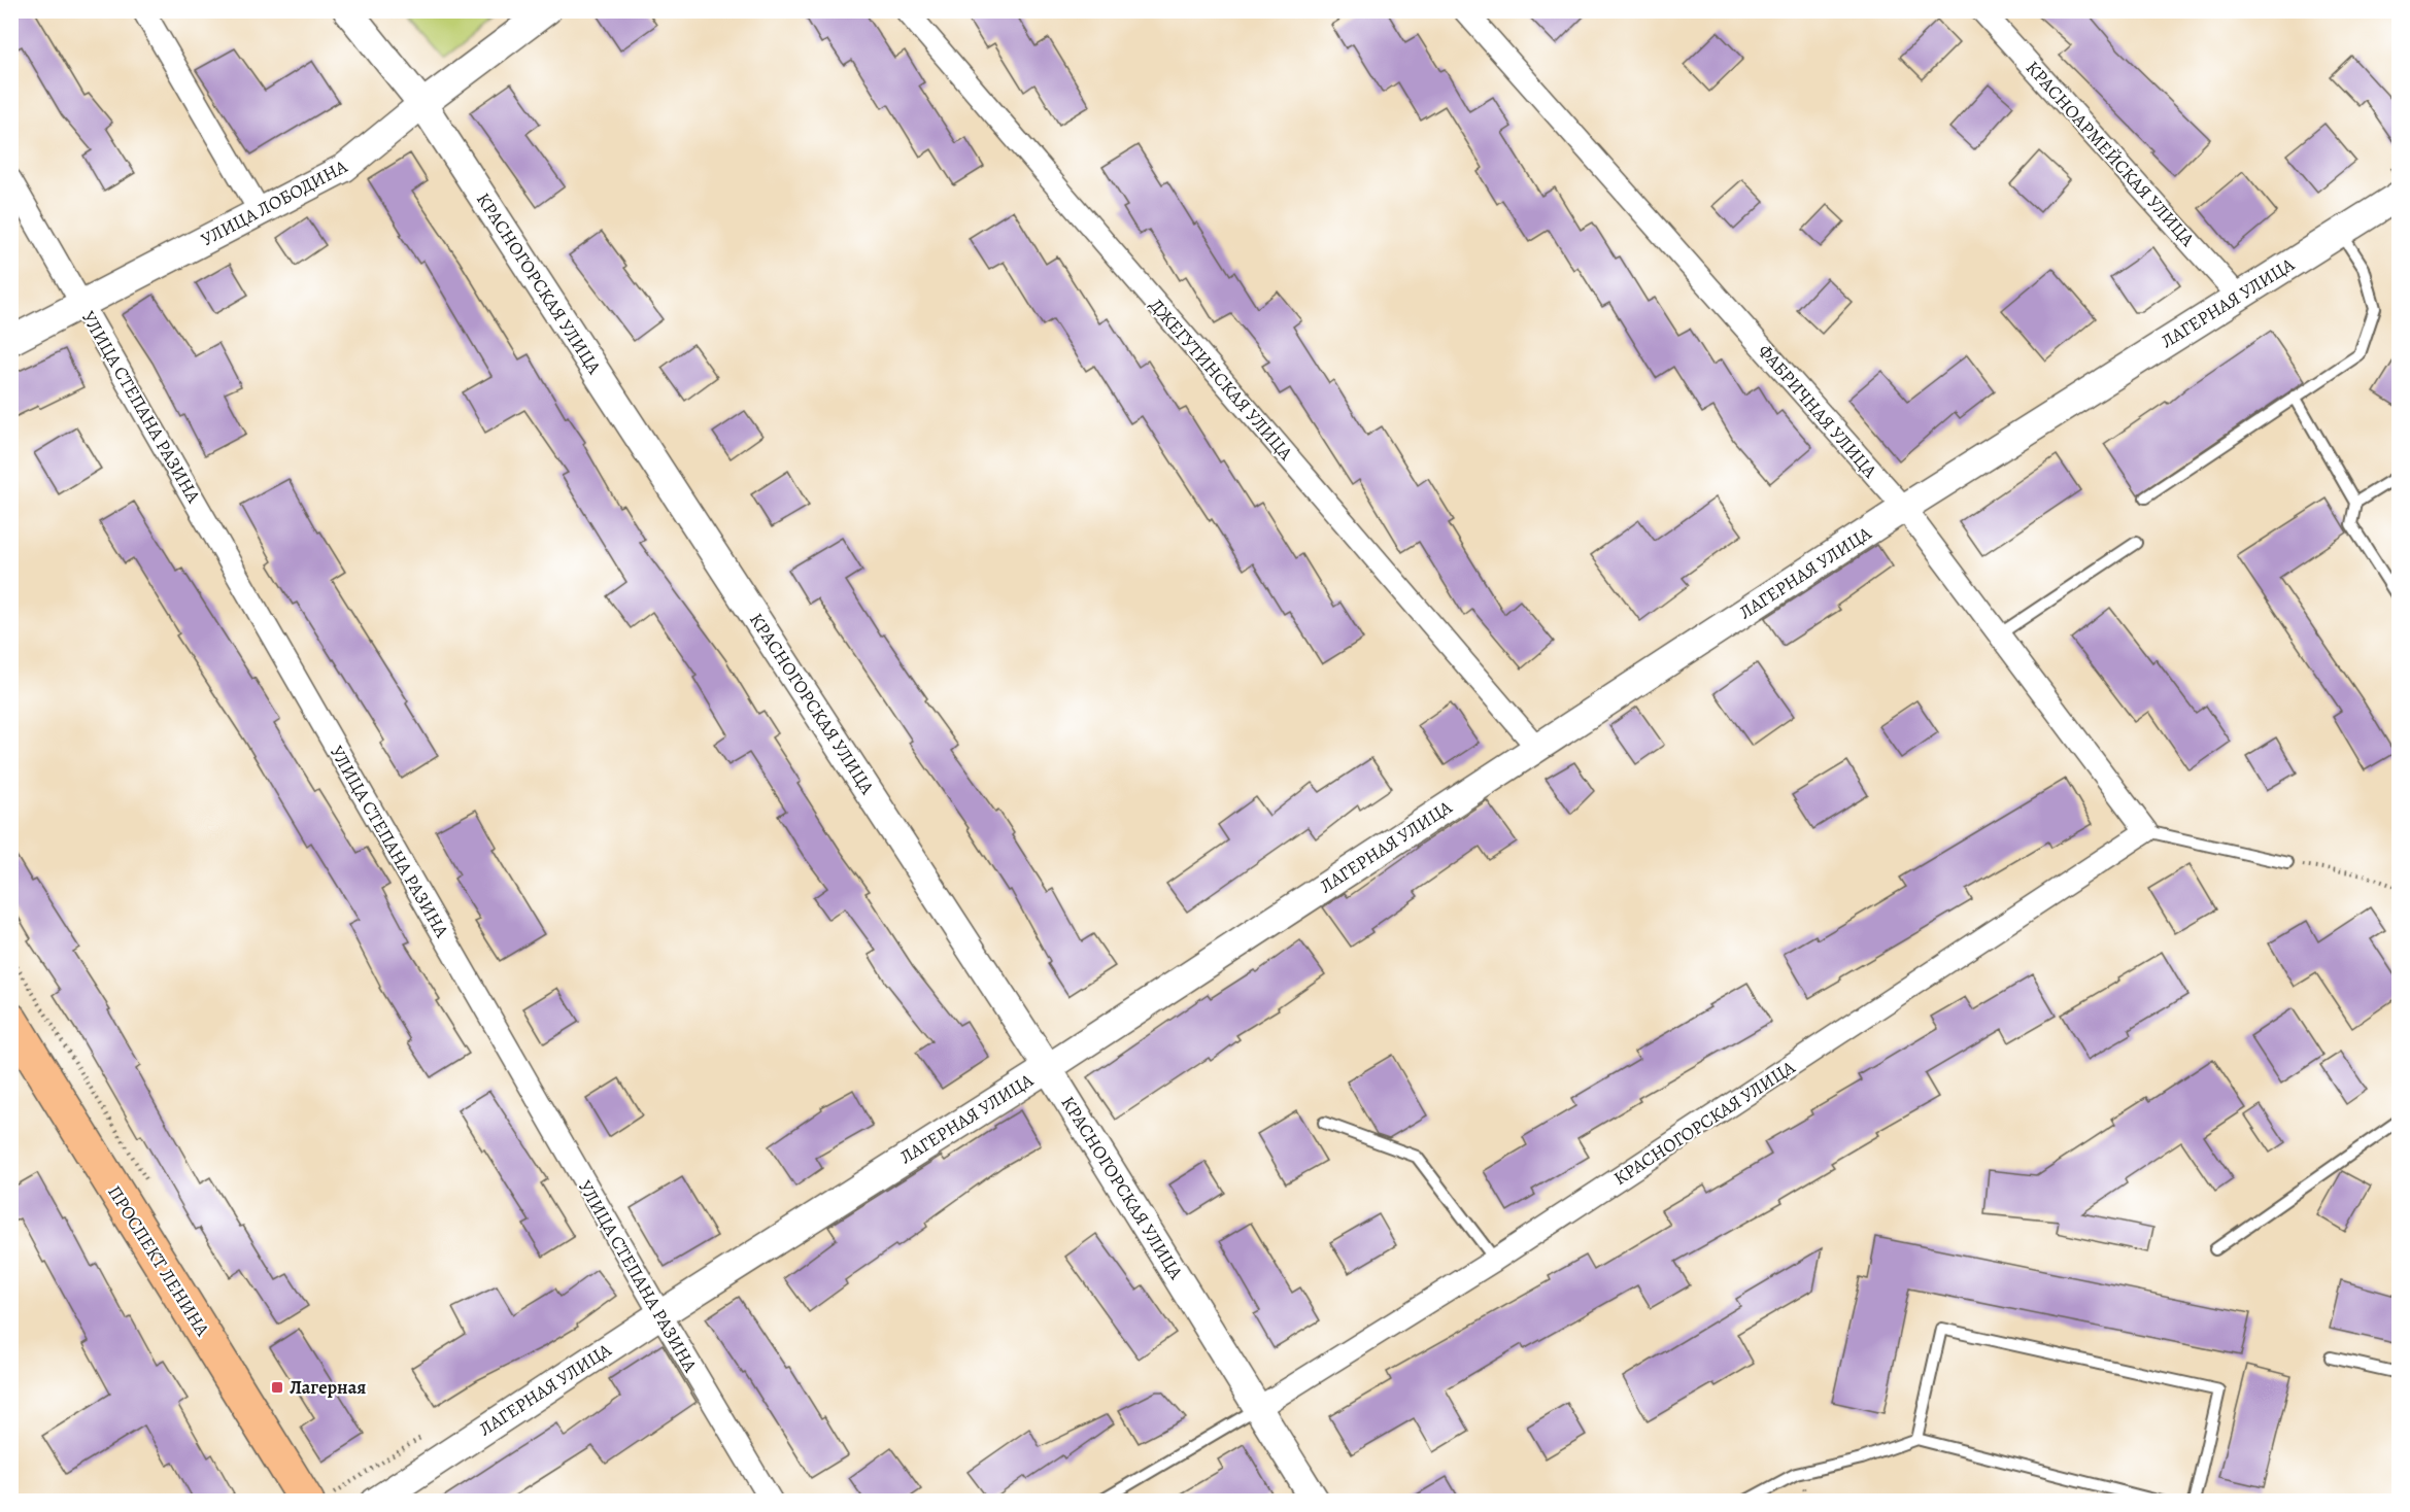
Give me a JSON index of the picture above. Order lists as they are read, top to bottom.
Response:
{
  "streets": {
    "main road": ["ПРОСПЕКТ ЛЕНИНА"],
    "street": [
      "КРАСНОАРМЕЙСКАЯ УЛИЦА",
      "УЛИЦА ЛОБОДИНА",
      "КРАСНОГОРСКАЯ УЛИЦА",
      "ЛАГЕРНАЯ УЛИЦА",
      "ДЖЕГУТИНСКАЯ УЛИЦА",
      "УЛИЦА СТЕПАНА РАЗИНА",
      "ФАБРИЧНАЯ УЛИЦА"
    ]
  },
  "crossings": [
    ["КРАСНОАРМЕЙСКАЯ УЛИЦА", "ЛАГЕРНАЯ УЛИЦА"],
    ["УЛИЦА ЛОБОДИНА", "КРАСНОГОРСКАЯ УЛИЦА"],
    ["УЛИЦА ЛОБОДИНА", "УЛИЦА СТЕПАНА РАЗИНА"],
    ["КРАСНОГОРСКАЯ УЛИЦА", "ЛАГЕРНАЯ УЛИЦА"],
    ["КРАСНОГОРСКАЯ УЛИЦА", "ФАБРИЧНАЯ УЛИЦА"],
    ["ЛАГЕРНАЯ УЛИЦА", "ДЖЕГУТИНСКАЯ УЛИЦА"],
    ["ЛАГЕРНАЯ УЛИЦА", "УЛИЦА СТЕПАНА РАЗИНА"],
    ["ЛАГЕРНАЯ УЛИЦА", "ФАБРИЧНАЯ УЛИЦА"]
  ],
  "places": {
    "transit": ["Лагерная"]
  }
}
